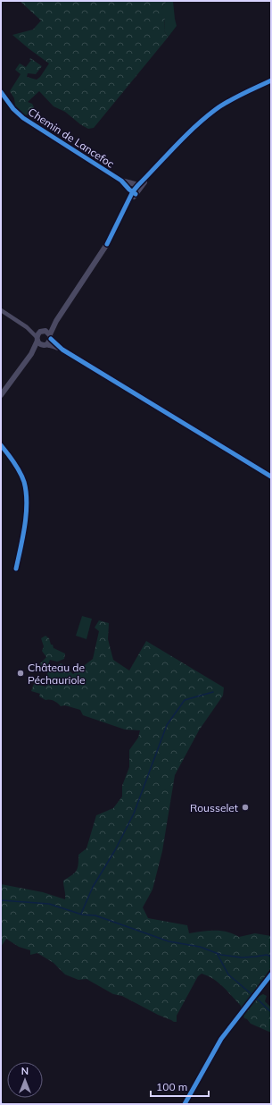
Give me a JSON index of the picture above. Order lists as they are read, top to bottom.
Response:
{
  "streets": {
    "street": ["Chemin de Lancefoc"]
  },
  "places": ["Château de Péchauriole", "Rousselet"],
  "scale_bar": "100 m",
  "north": "top"
}
